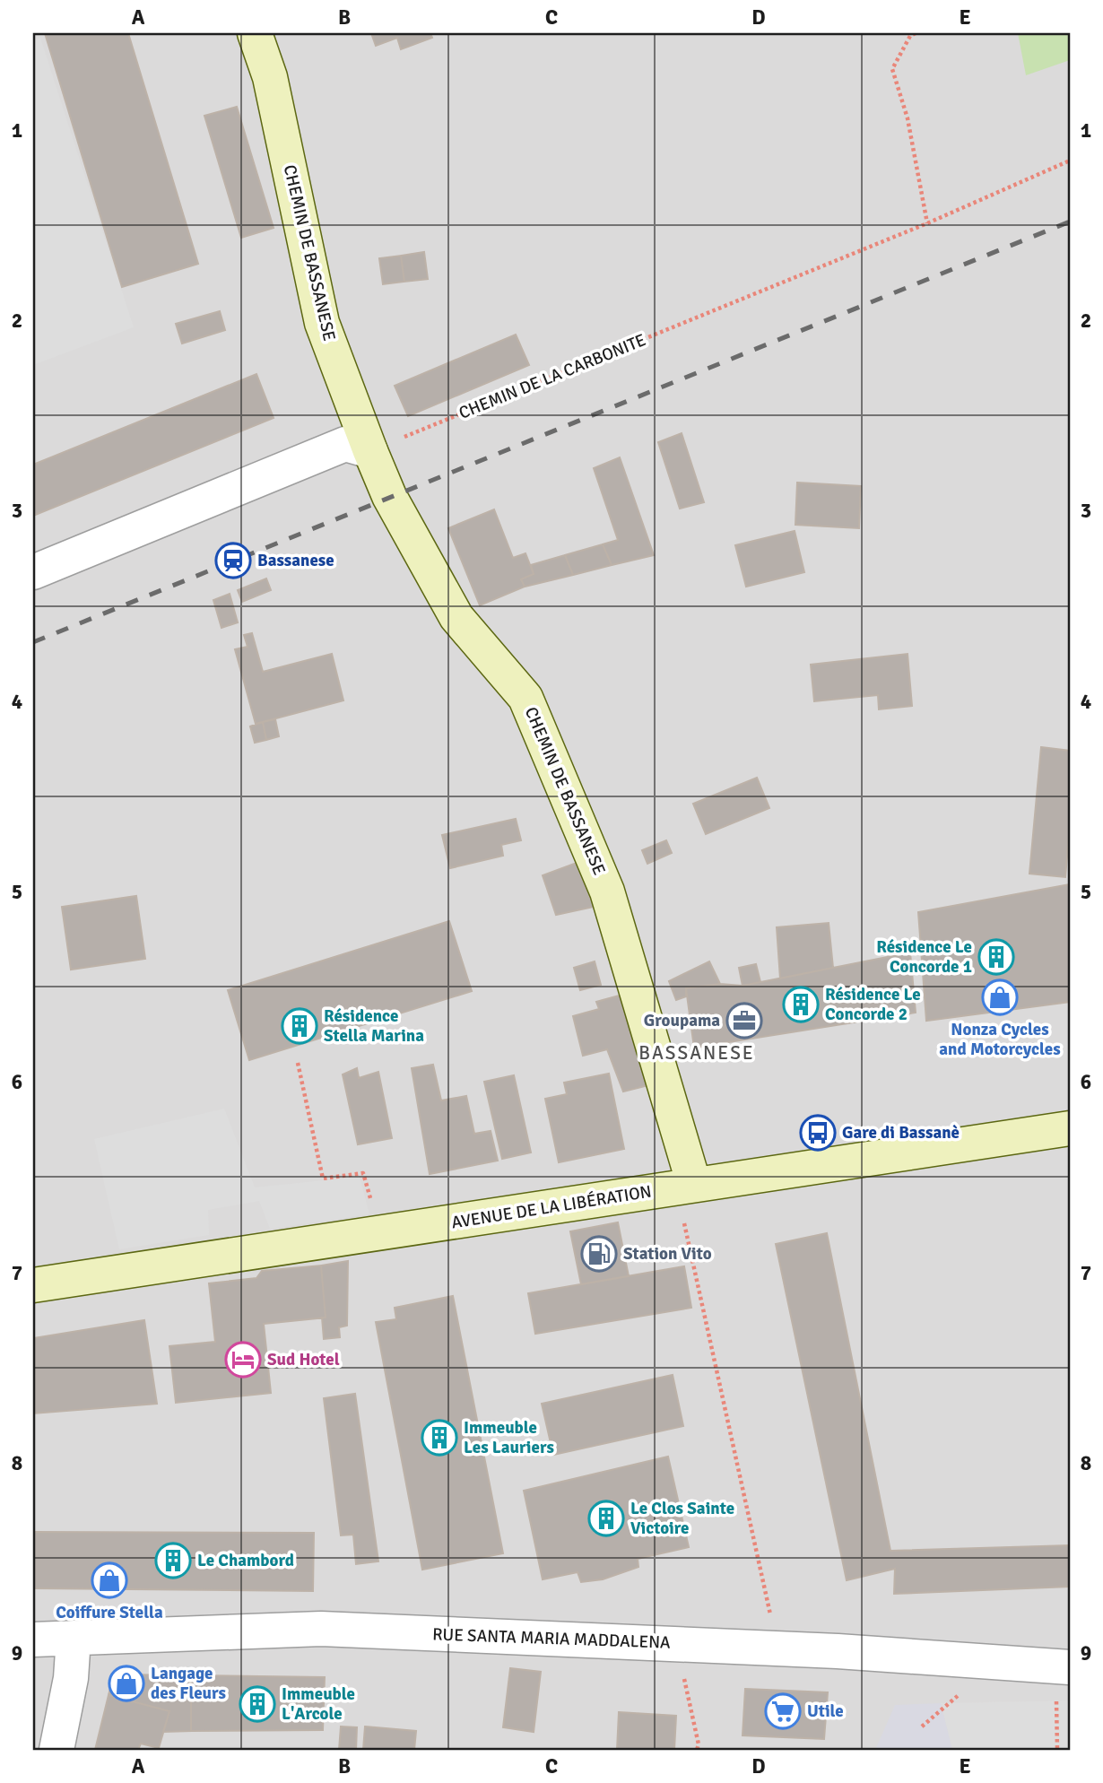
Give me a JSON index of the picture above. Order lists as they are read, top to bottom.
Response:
{
  "streets": {
    "street": ["CHEMIN DE BASSANESE", "AVENUE DE LA LIBÉRATION", "RUE SANTA MARIA MADDALENA"],
    "path": ["CHEMIN DE LA CARBONITE"]
  },
  "crossings": [
    ["CHEMIN DE BASSANESE", "CHEMIN DE LA CARBONITE"],
    ["CHEMIN DE BASSANESE", "AVENUE DE LA LIBÉRATION"]
  ],
  "districts": ["BASSANESE"],
  "places": {
    "station": ["Bassanese"],
    "building": [
      "Résidence Le Concorde 1",
      "Résidence Le Concorde 2",
      "Résidence Stella Marina",
      "Immeuble Les Lauriers",
      "Le Clos Sainte Victoire",
      "Le Chambord",
      "Immeuble L'Arcole"
    ],
    "shop": ["Nonza Cycles and Motorcycles", "Coiffure Stella", "Langage des Fleurs"],
    "office": ["Groupama"],
    "bus stop": ["Gare di Bassanè"],
    "fuel station": ["Station Vito"],
    "hotel": ["Sud Hotel"],
    "supermarket": ["Utile"]
  },
  "grid": {
    "columns": [
      "A",
      "B",
      "C",
      "D",
      "E"
    ],
    "rows": [
      "1",
      "2",
      "3",
      "4",
      "5",
      "6",
      "7",
      "8",
      "9"
    ]
  }
}
